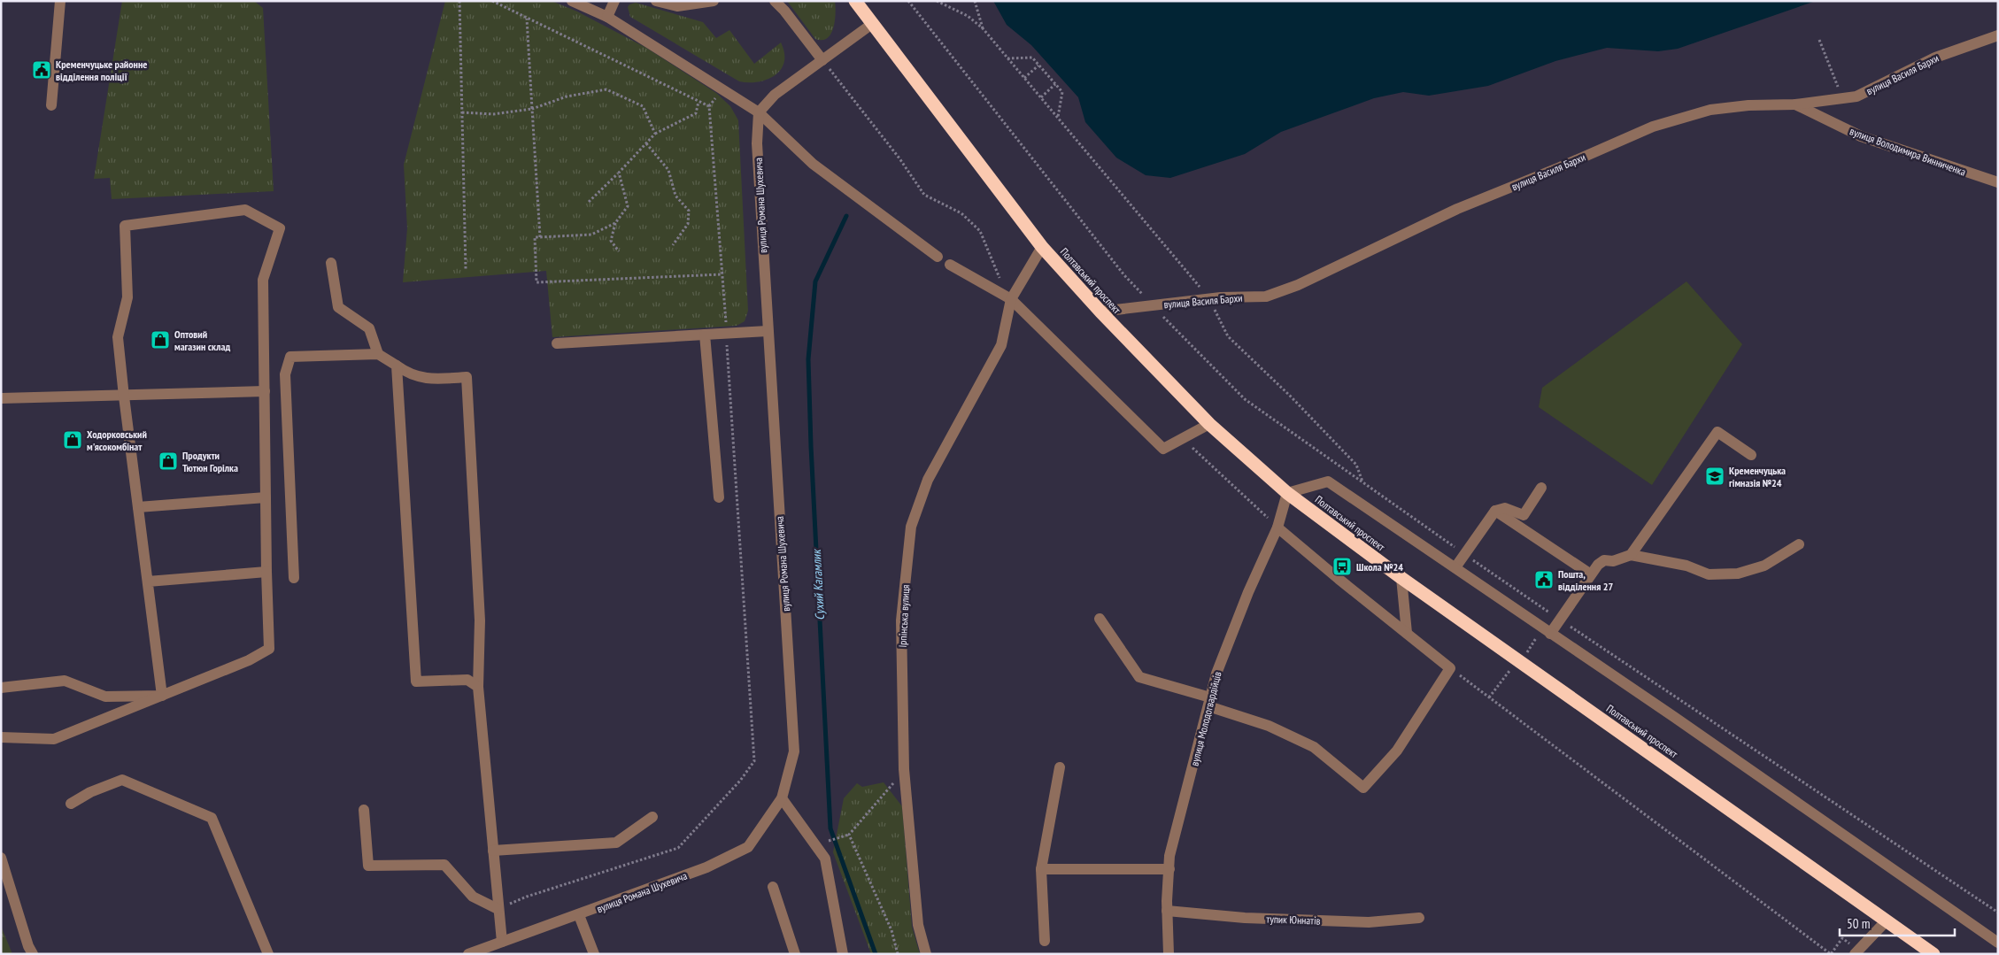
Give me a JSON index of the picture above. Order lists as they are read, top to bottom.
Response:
{
  "streets": {
    "highway": ["Полтавський проспект"],
    "street": [
      "вулиця Василя Бархи",
      "вулиця Володимира Винниченка",
      "вулиця Романа Шухевича",
      "Ірпінська вулиця",
      "вулиця Молодогвардійців",
      "тупик Юннатів"
    ]
  },
  "crossings": [
    ["вулиця Василя Бархи", "вулиця Володимира Винниченка"],
    ["вулиця Василя Бархи", "Полтавський проспект"],
    ["Полтавський проспект", "Ірпінська вулиця"],
    ["Полтавський проспект", "вулиця Молодогвардійців"],
    ["вулиця Молодогвардійців", "тупик Юннатів"]
  ],
  "water": ["Сухий Кагамлик"],
  "places": {
    "public building": ["Кременчуцьке районне відділення поліції", "Пошта, відділення 27"],
    "shop": ["Оптовий магазин склад", "Ходорковський м'ясокомбінат", "Продукти Тютюн Горілка"],
    "school or university": ["Кременчуцька гімназія №24"],
    "bus stop": ["Школа №24"]
  },
  "scale_bar": "50 m"
}
